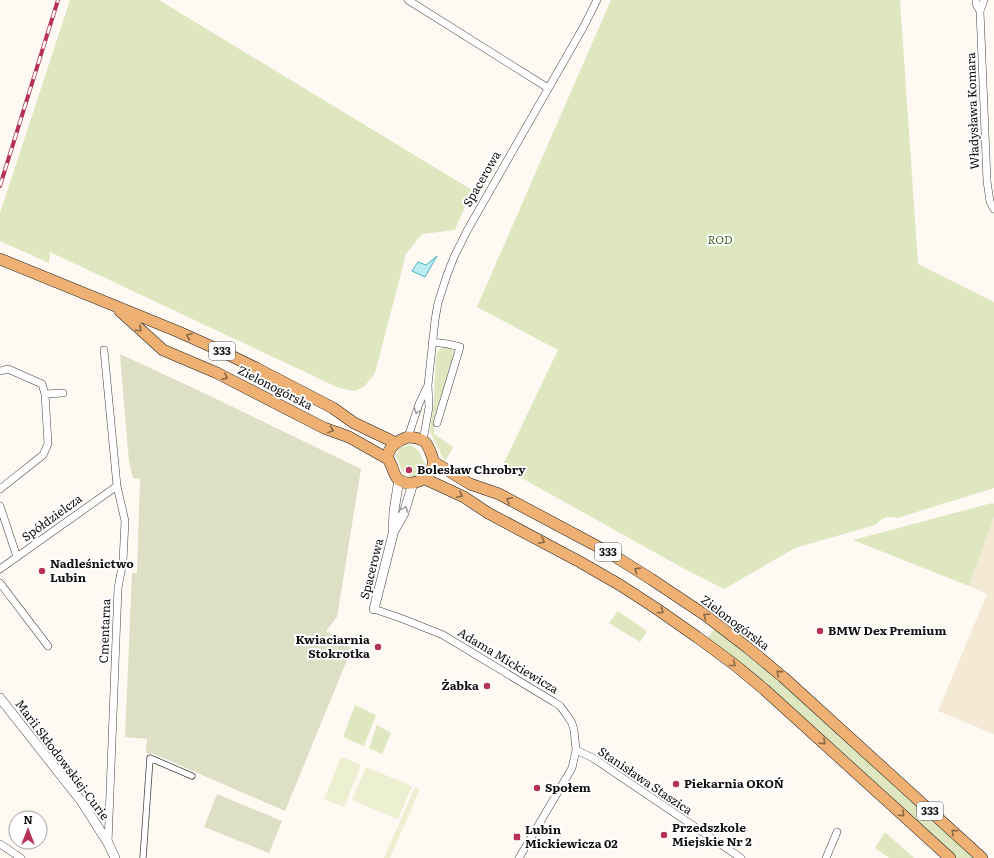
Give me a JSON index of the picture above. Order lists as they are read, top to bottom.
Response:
{
  "streets": {
    "main road": ["333", "Zielonogórska"],
    "street": [
      "Władysława Komara",
      "Spacerowa",
      "Spółdzielcza",
      "Cmentarna",
      "Adama Mickiewicza",
      "Marii Skłodowskiej-Curie",
      "Stanisława Staszica"
    ]
  },
  "crossings": [
    ["Spacerowa", "333"],
    ["Spacerowa", "Zielonogórska"],
    ["Spacerowa", "Adama Mickiewicza"],
    ["333", "Zielonogórska"],
    ["Spółdzielcza", "Cmentarna"],
    ["Cmentarna", "Marii Skłodowskiej-Curie"],
    ["Adama Mickiewicza", "Stanisława Staszica"]
  ],
  "parks": ["ROD"],
  "places": {
    "other": [
      "Bolesław Chrobry",
      "Nadleśnictwo Lubin",
      "BMW Dex Premium",
      "Kwiaciarnia Stokrotka",
      "Żabka",
      "Piekarnia OKOŃ",
      "Społem",
      "Przedszkole Miejskie Nr 2"
    ],
    "transit": ["Lubin Mickiewicza 02"]
  },
  "north": "top"
}
